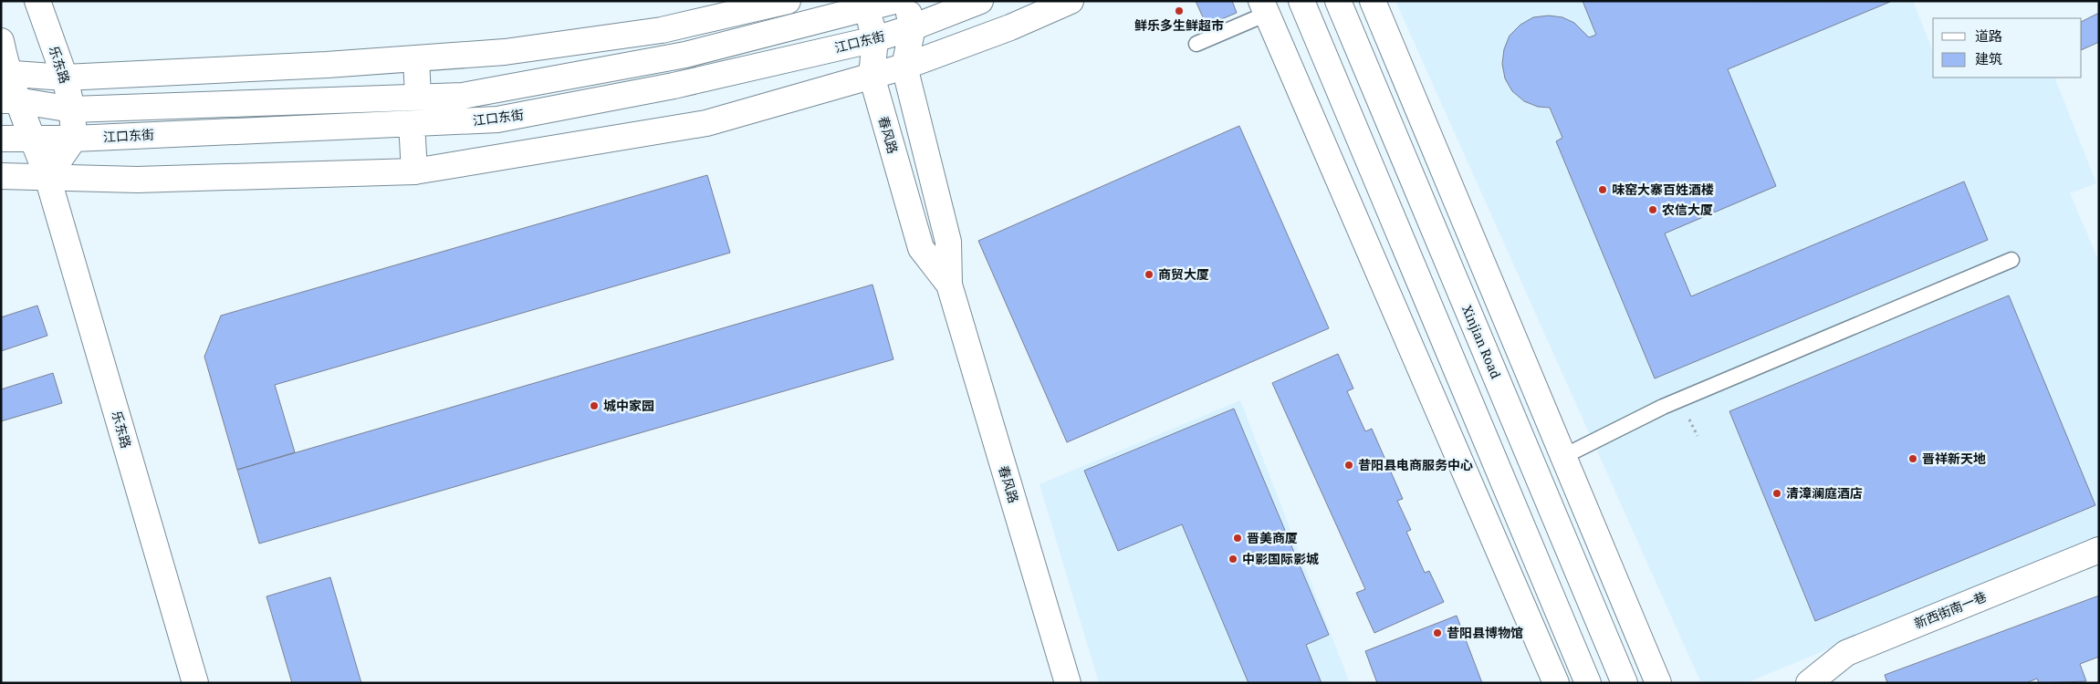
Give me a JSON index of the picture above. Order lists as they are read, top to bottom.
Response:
{
  "streets": {
    "main road": [
      "江口东街",
      "乐东路",
      "春风路",
      "Xinjian Road",
      "新西街南一巷"
    ]
  },
  "crossings": [
    ["江口东街", "乐东路"],
    ["江口东街", "春风路"]
  ],
  "places": [
    "鲜乐多生鲜超市",
    "味窑大寨百姓酒楼",
    "农信大厦",
    "商贸大厦",
    "城中家园",
    "晋祥新天地",
    "昔阳县电商服务中心",
    "清漳澜庭酒店",
    "晋美商厦",
    "中影国际影城",
    "昔阳县博物馆"
  ],
  "legend": ["道路", "建筑"]
}
